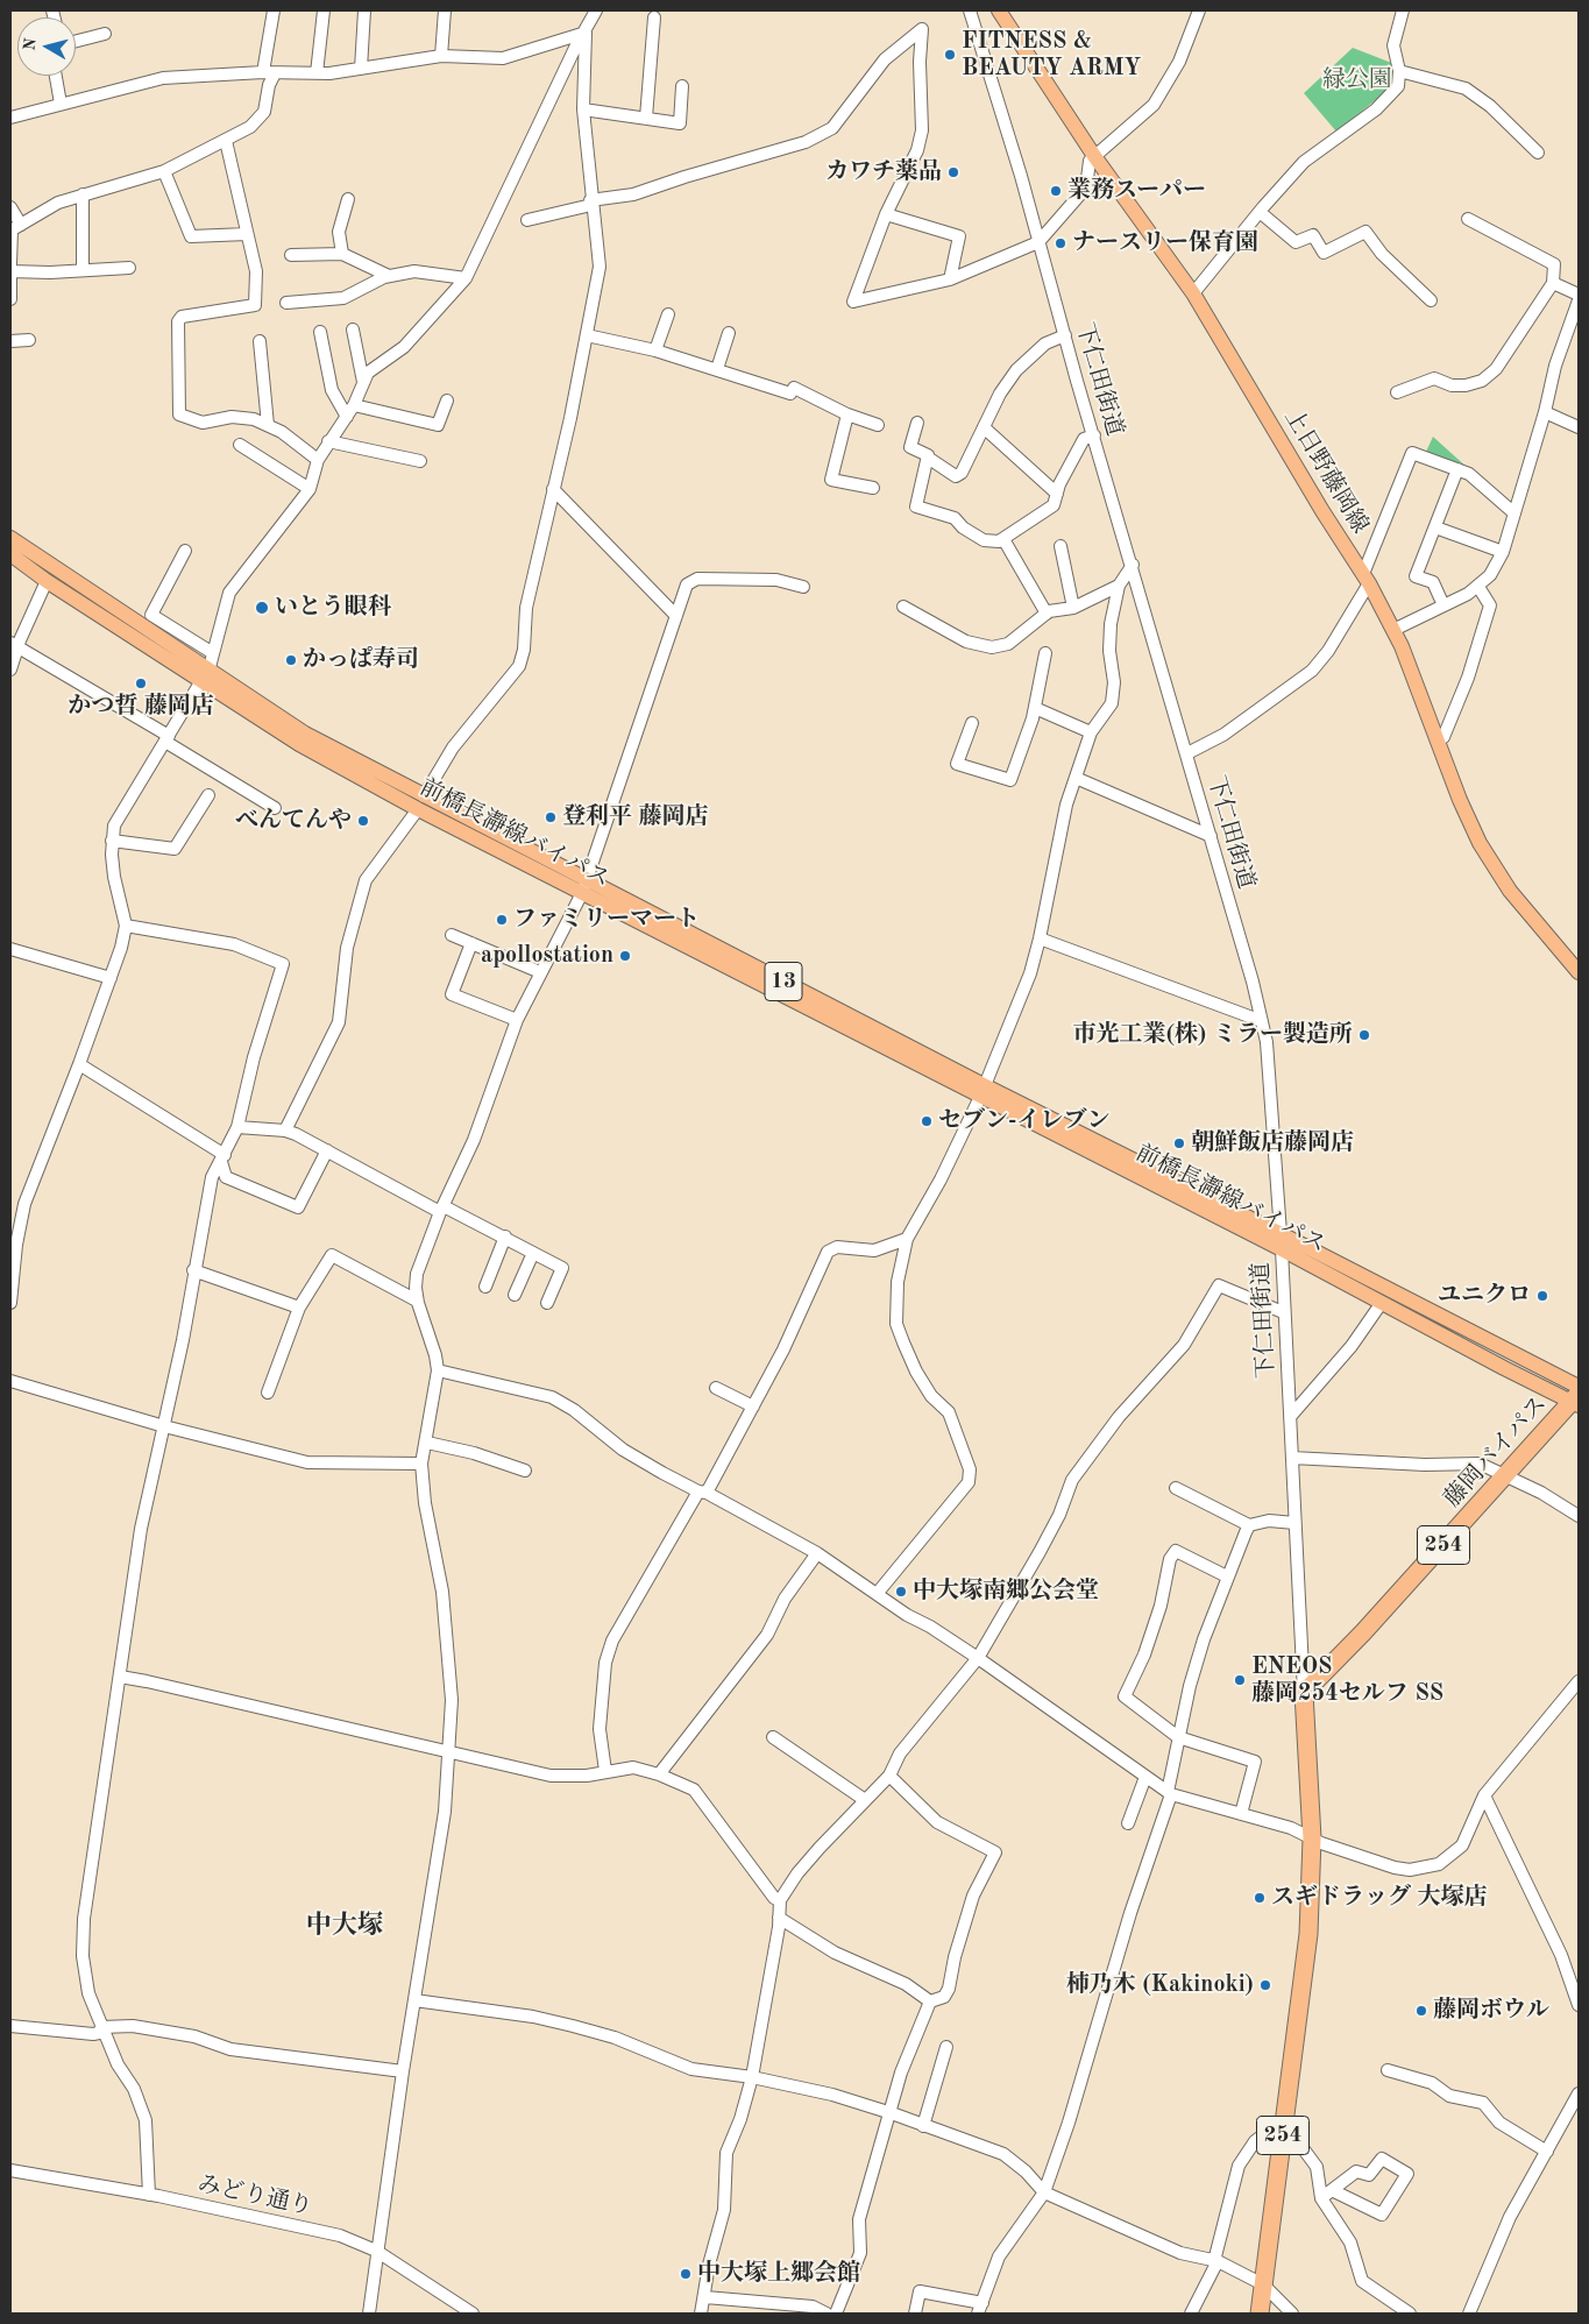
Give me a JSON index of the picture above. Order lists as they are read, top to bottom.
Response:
{
  "streets": {
    "highway": ["藤岡バイパス", "254"],
    "main road": ["上日野藤岡線", "前橋長瀞線バイパス", "13"],
    "street": ["下仁田街道", "みどり通り"]
  },
  "crossings": [
    ["下仁田街道", "前橋長瀞線バイパス"],
    ["下仁田街道", "藤岡バイパス"],
    ["下仁田街道", "254"],
    ["前橋長瀞線バイパス", "藤岡バイパス"],
    ["藤岡バイパス", "254"]
  ],
  "districts": ["中大塚"],
  "parks": ["緑公園"],
  "places": [
    "FITNESS & BEAUTY ARMY",
    "カワチ薬品",
    "業務スーパー",
    "ナースリー保育園",
    "いとう眼科",
    "かっぱ寿司",
    "かつ哲 藤岡店",
    "登利平 藤岡店",
    "べんてんや",
    "ファミリーマート",
    "apollostation",
    "市光工業(株) ミラー製造所",
    "セブン-イレブン",
    "朝鮮飯店藤岡店",
    "ユニクロ",
    "中大塚南郷公会堂",
    "ENEOS 藤岡254セルフ SS",
    "スギドラッグ 大塚店",
    "柿乃木 (Kakinoki)",
    "藤岡ボウル",
    "中大塚上郷会館"
  ],
  "north": "left"
}
